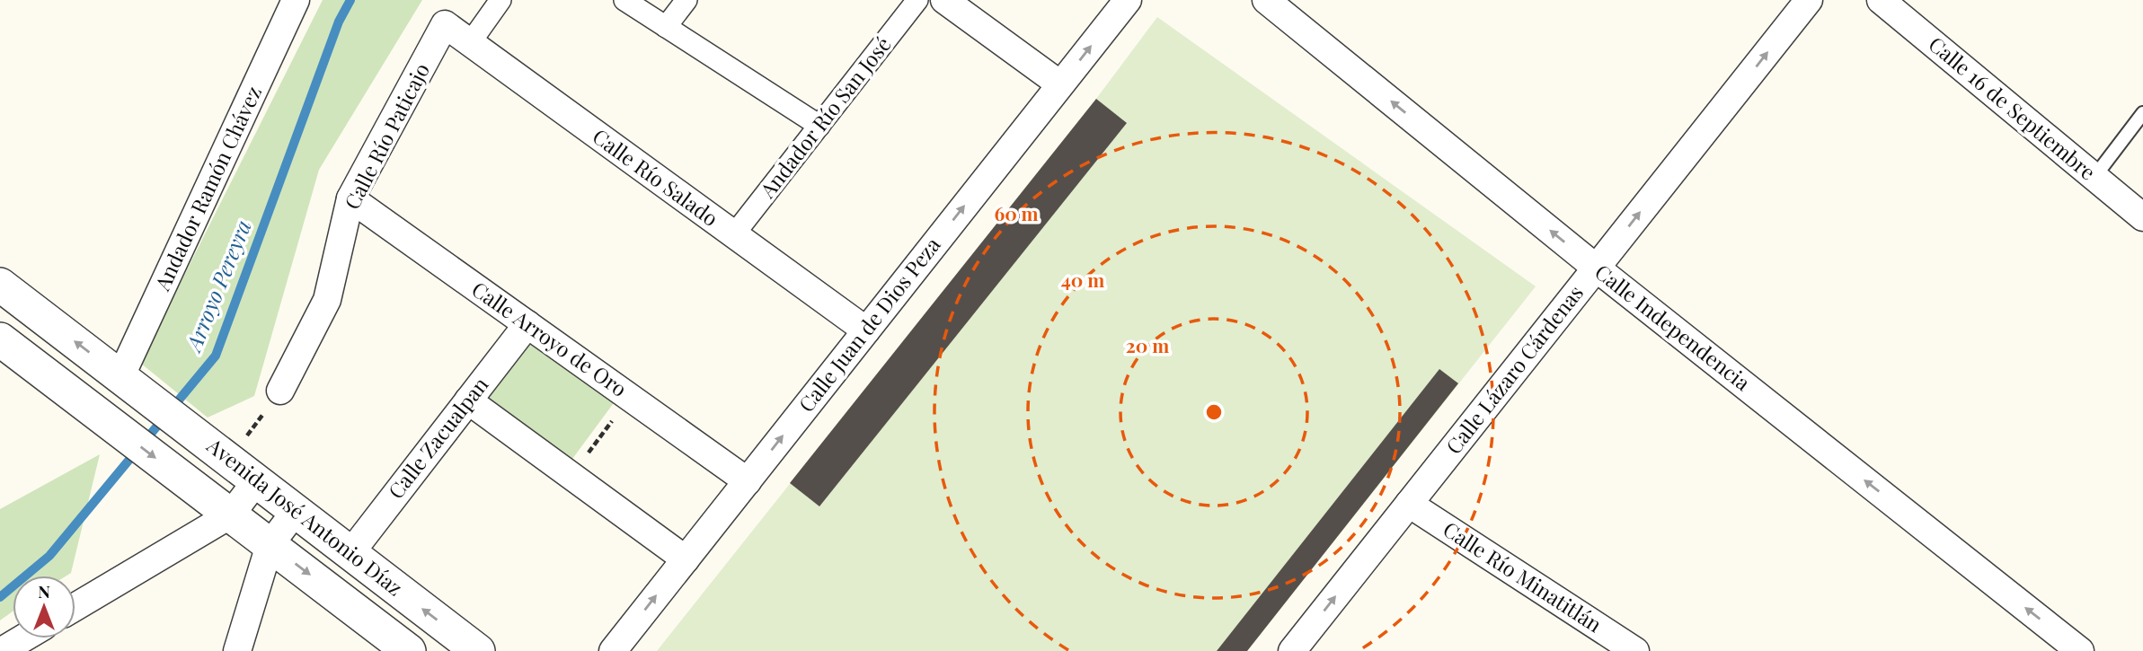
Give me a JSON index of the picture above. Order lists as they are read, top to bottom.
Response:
{
  "streets": {
    "street": [
      "Calle 16 de Septiembre",
      "Andador Río San José",
      "Calle Río Paticajo",
      "Calle Río Salado",
      "Andador Ramón Chávez",
      "Calle Juan de Dios Peza",
      "Calle Independencia",
      "Calle Arroyo de Oro",
      "Calle Lázaro Cárdenas",
      "Calle Zacualpan",
      "Avenida José Antonio Díaz",
      "Calle Río Minatitlán"
    ]
  },
  "crossings": [
    ["Andador Río San José", "Calle Río Salado"],
    ["Calle Río Paticajo", "Calle Río Salado"],
    ["Calle Río Paticajo", "Calle Arroyo de Oro"],
    ["Calle Río Salado", "Calle Juan de Dios Peza"],
    ["Andador Ramón Chávez", "Avenida José Antonio Díaz"],
    ["Calle Juan de Dios Peza", "Calle Arroyo de Oro"],
    ["Calle Independencia", "Calle Lázaro Cárdenas"],
    ["Calle Arroyo de Oro", "Calle Zacualpan"],
    ["Calle Lázaro Cárdenas", "Calle Río Minatitlán"],
    ["Calle Zacualpan", "Avenida José Antonio Díaz"]
  ],
  "one_way": ["Calle Juan de Dios Peza", "Calle Independencia", "Calle Lázaro Cárdenas"],
  "water": ["Arroyo Pereyra"],
  "north": "top",
  "rings": ["60 m", "40 m", "20 m"]
}
